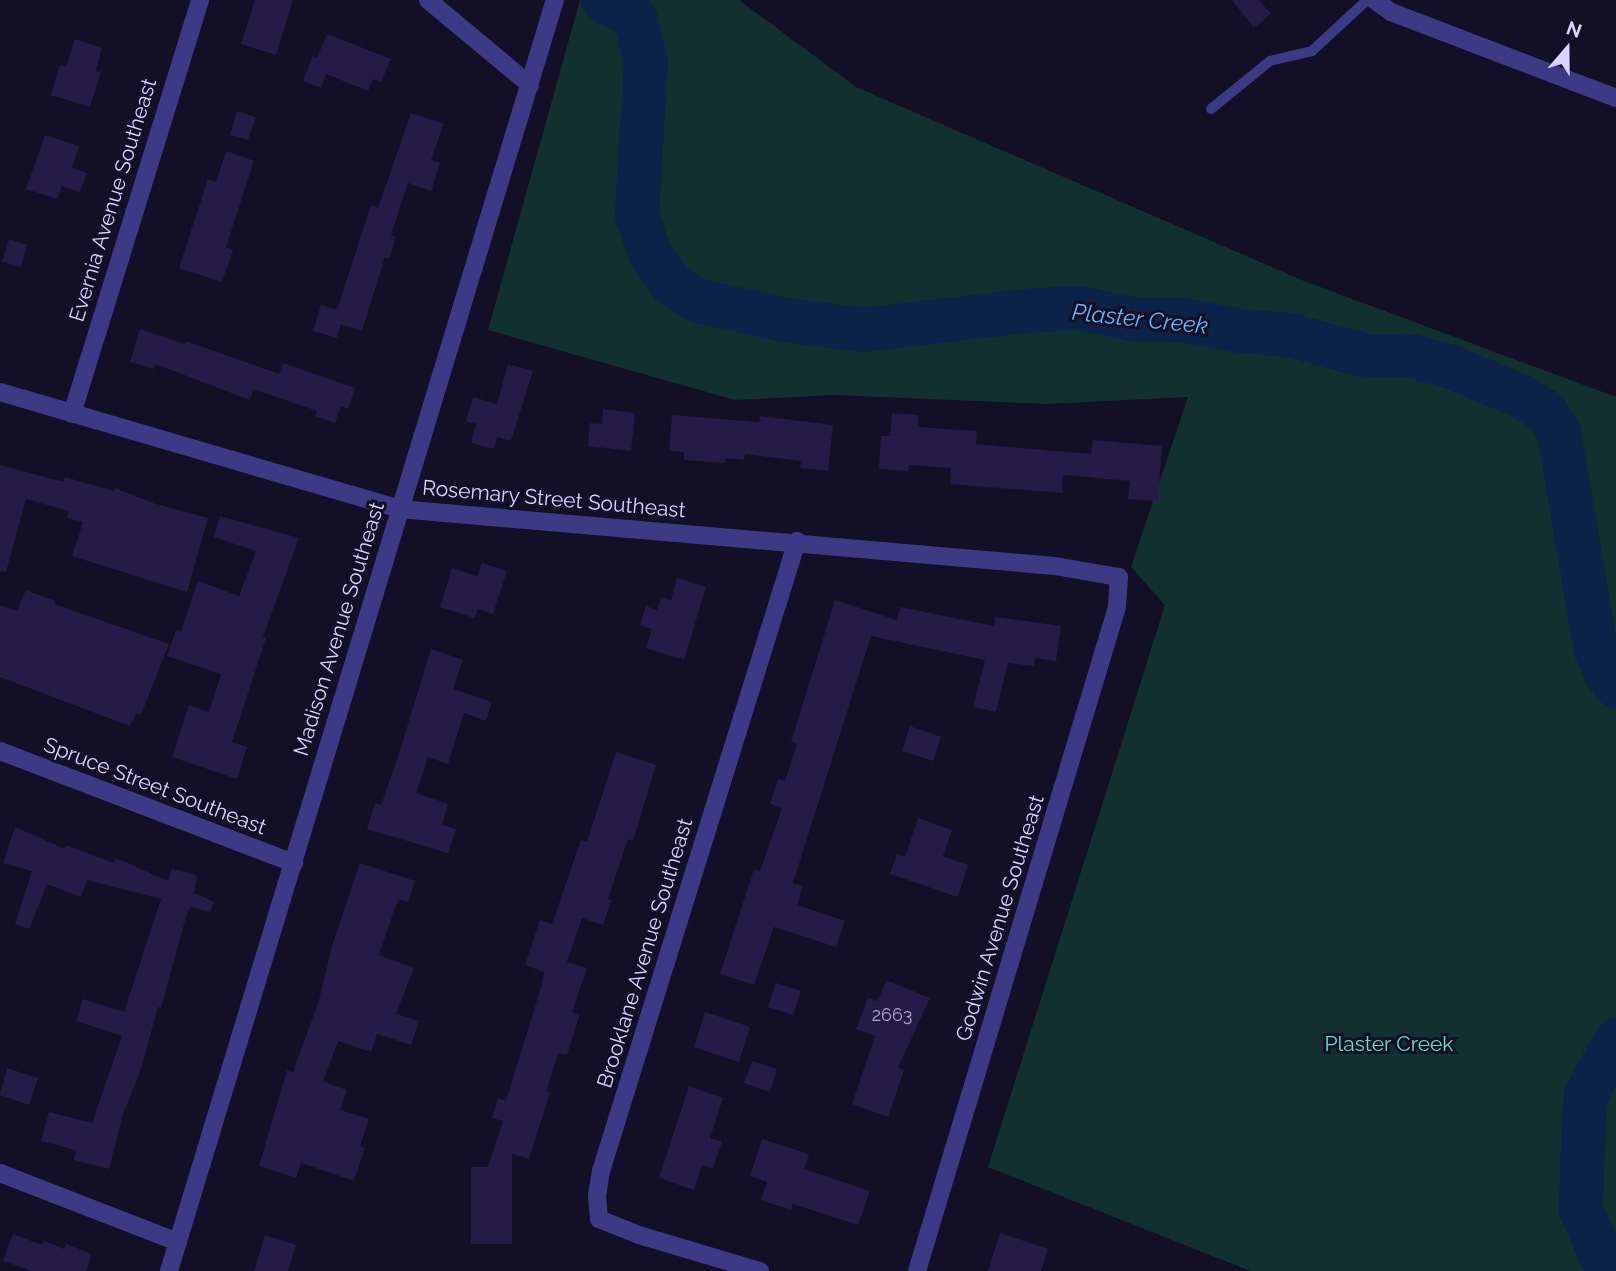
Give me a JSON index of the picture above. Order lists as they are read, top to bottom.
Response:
{
  "streets": {
    "street": [
      "Evernia Avenue Southeast",
      "Rosemary Street Southeast",
      "Madison Avenue Southeast",
      "Spruce Street Southeast",
      "Godwin Avenue Southeast",
      "Brooklane Avenue Southeast"
    ]
  },
  "crossings": [
    ["Evernia Avenue Southeast", "Rosemary Street Southeast"],
    ["Rosemary Street Southeast", "Madison Avenue Southeast"],
    ["Rosemary Street Southeast", "Godwin Avenue Southeast"],
    ["Rosemary Street Southeast", "Brooklane Avenue Southeast"],
    ["Madison Avenue Southeast", "Spruce Street Southeast"]
  ],
  "water": ["Plaster Creek"],
  "parks": ["Plaster Creek"],
  "house_numbers": ["2663"],
  "north": "top"
}
